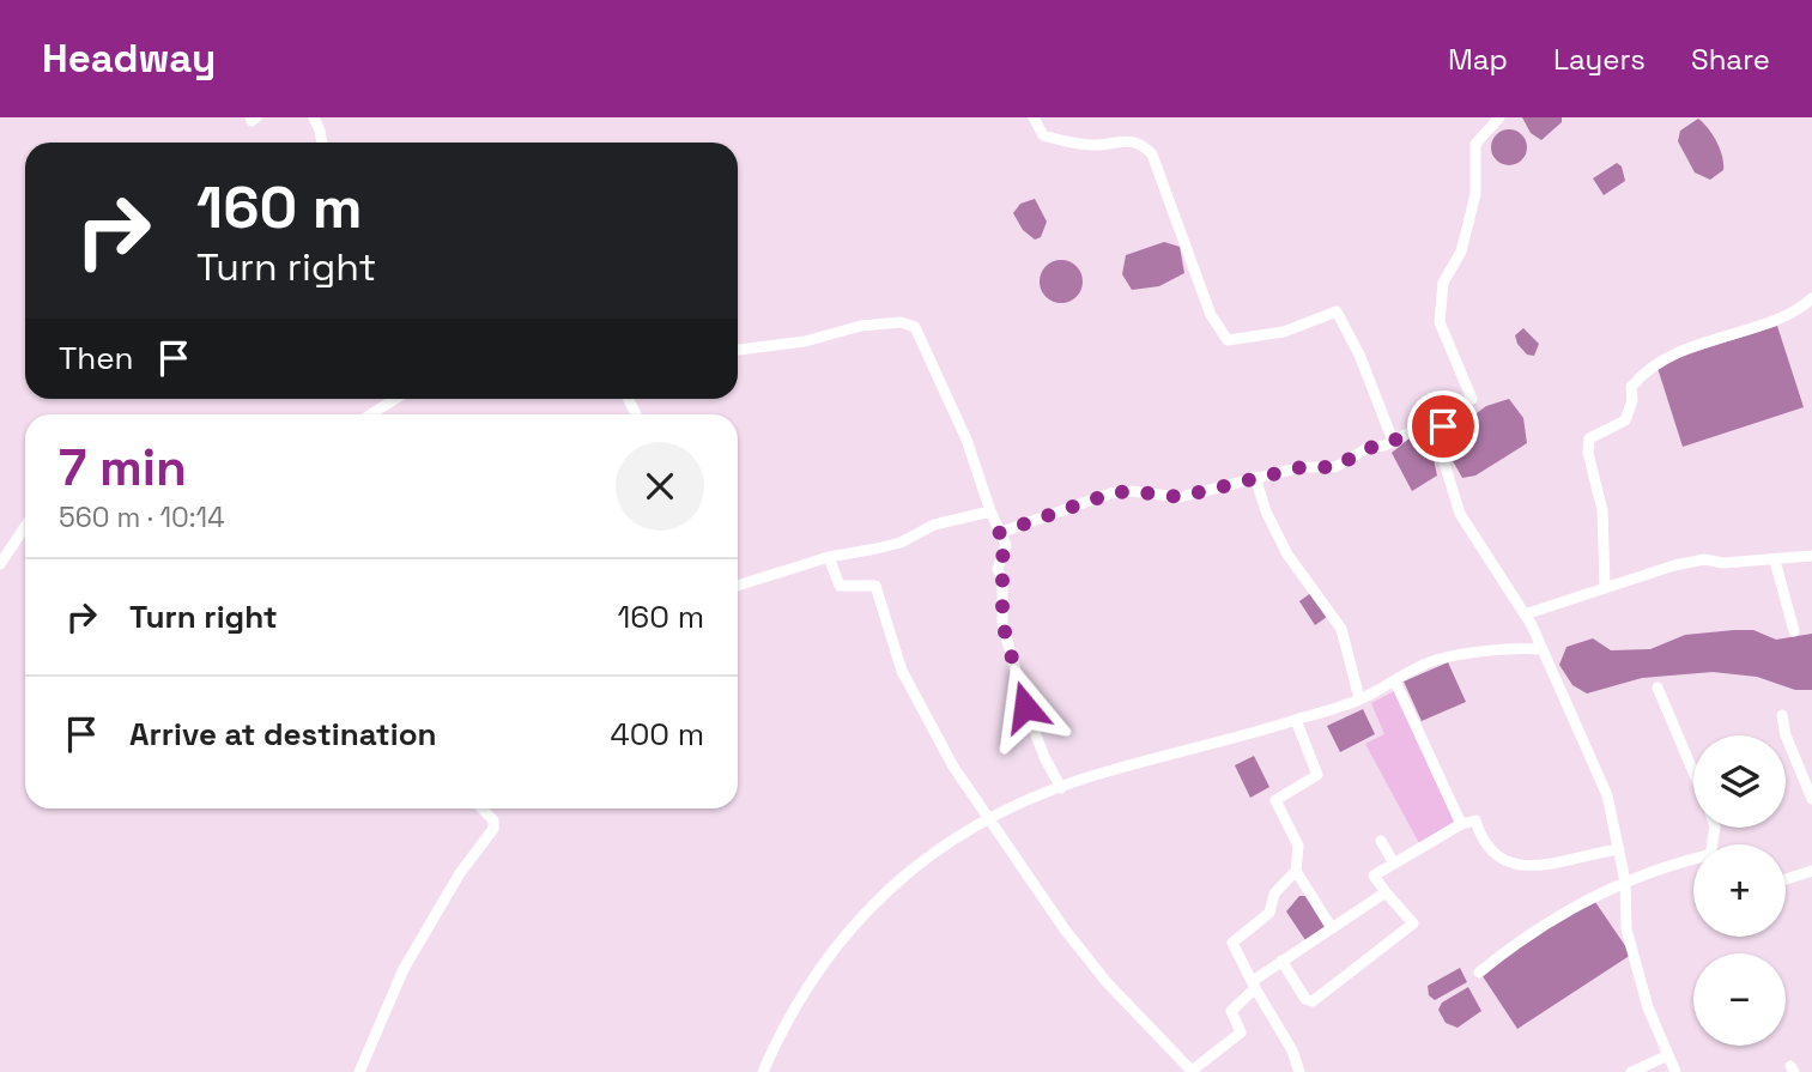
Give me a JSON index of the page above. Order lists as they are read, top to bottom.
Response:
{
  "page": {
    "header": "Headway",
    "nav": ["Map", "Layers", "Share"],
    "turn": ["160 m", "Turn right"],
    "then": "Then",
    "heading": ["7 min", "560 m · 10:14"],
    "list": [
      {
        "name": "Turn right",
        "value": "160 m"
      },
      {
        "name": "Arrive at destination",
        "value": "400 m"
      }
    ],
    "map_buttons": ["+", "−"]
  }
}
